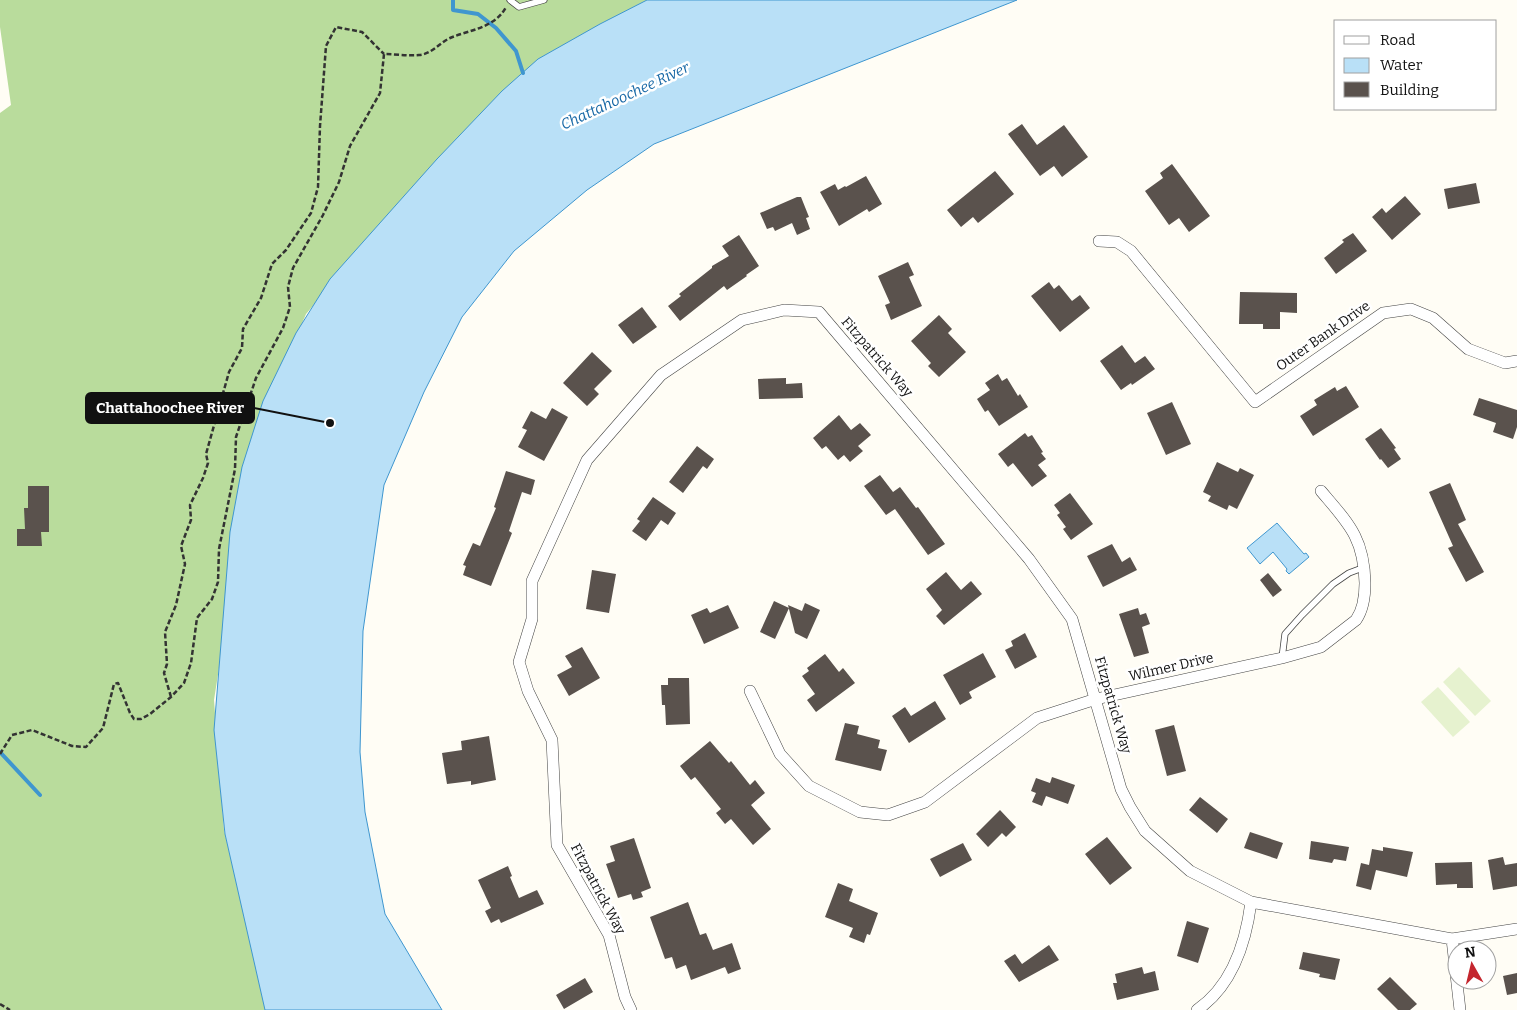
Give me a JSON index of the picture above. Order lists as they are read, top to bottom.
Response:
{
  "streets": {
    "street": ["Outer Bank Drive", "Fitzpatrick Way", "Wilmer Drive"]
  },
  "crossings": [
    ["Fitzpatrick Way", "Wilmer Drive"]
  ],
  "water": ["Chattahoochee River"],
  "places": ["Chattahoochee River"],
  "legend": ["Road", "Water", "Building"],
  "north": "top"
}
